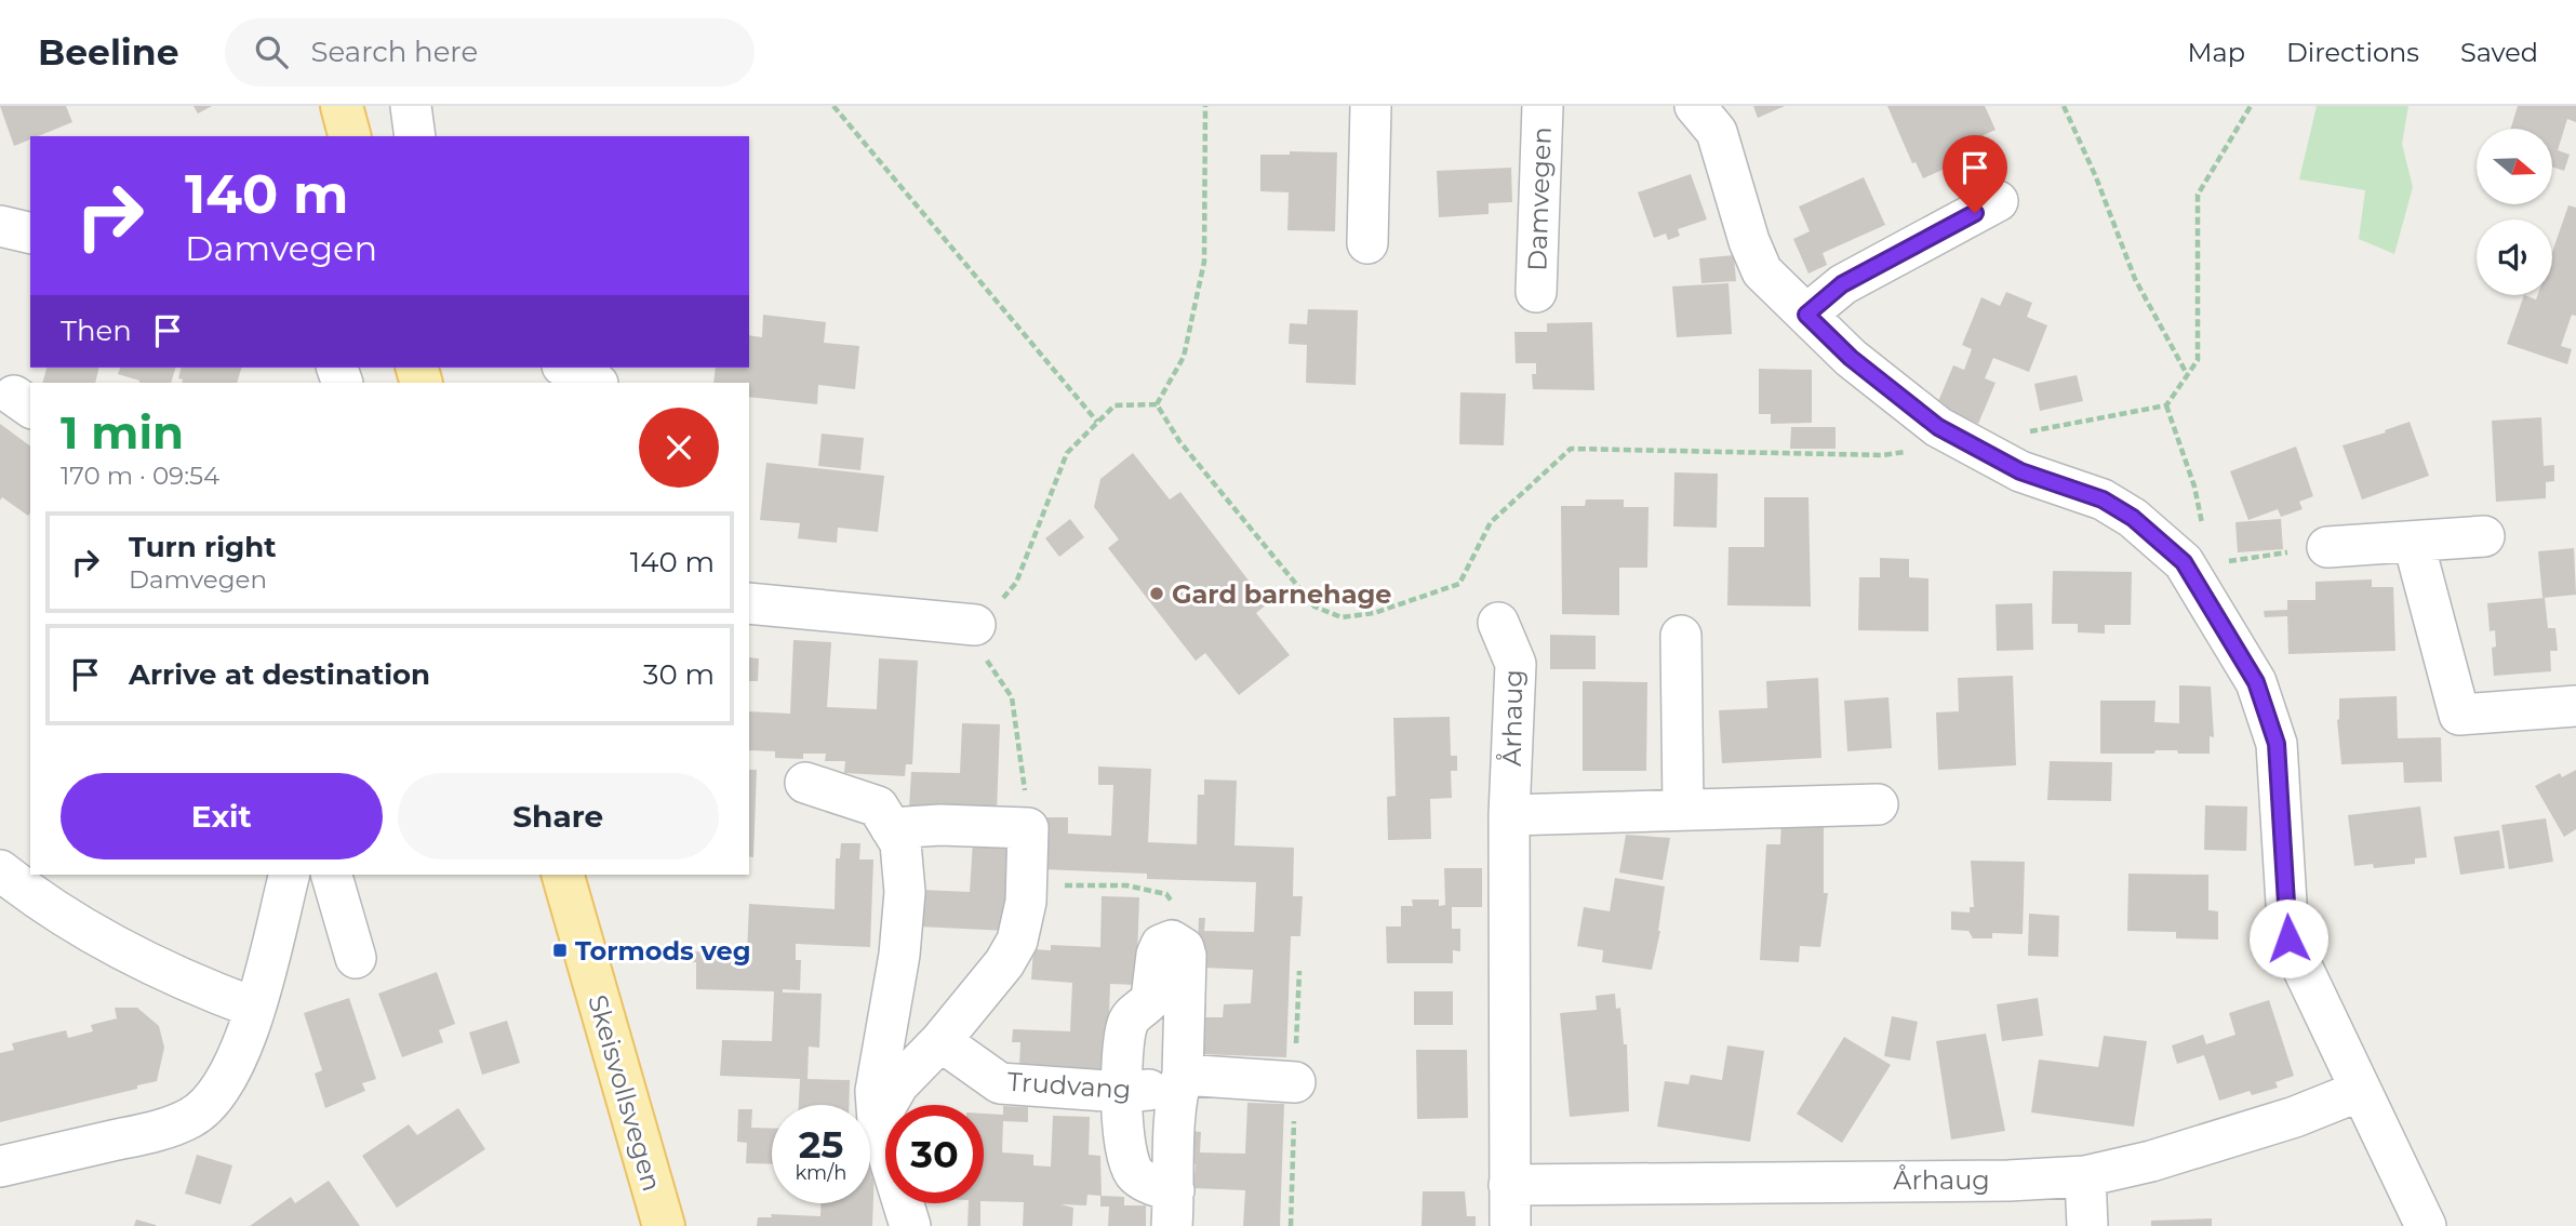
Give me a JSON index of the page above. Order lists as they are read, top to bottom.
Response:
{
  "streets": {
    "main road": ["Skeisvollsvegen"],
    "street": ["Damvegen", "Århaug", "Trudvang"]
  },
  "places": {
    "other": ["Gard barnehage"],
    "transit": ["Tormods veg"]
  },
  "north": "right",
  "page": {
    "header": "Beeline",
    "search": "Search here",
    "nav": ["Map", "Directions", "Saved"],
    "turn": ["140 m", "Damvegen"],
    "then": "Then",
    "heading": ["1 min", "170 m · 09:54"],
    "list": [
      {
        "name": "Turn right",
        "note": "Damvegen",
        "value": "140 m"
      },
      {
        "name": "Arrive at destination",
        "value": "30 m"
      }
    ],
    "buttons": ["Exit", "Share"],
    "speed": "25 km/h",
    "limit": "30"
  }
}
